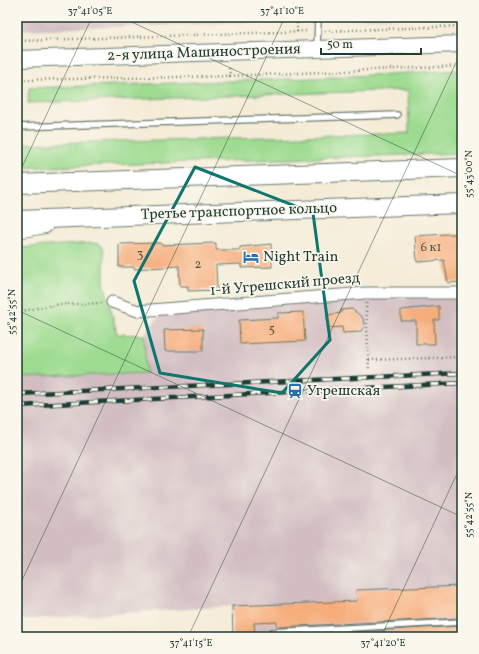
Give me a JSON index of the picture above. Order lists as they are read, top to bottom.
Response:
{
  "streets": {
    "main road": ["2-я улица Машиностроения", "Третье транспортное кольцо"],
    "street": ["1-й Угрешский проезд"]
  },
  "places": {
    "hotel": ["Night Train"],
    "station": ["Угрешская"]
  },
  "house_numbers": [
    "6 к1",
    "3",
    "2",
    "5"
  ],
  "scale_bar": "50 m",
  "coordinates": [
    "37°41'05\"E",
    "37°41'10\"E",
    "55°43'00\"N",
    "55°42'55\"N",
    "37°41'15\"E",
    "37°41'20\"E"
  ]
}
